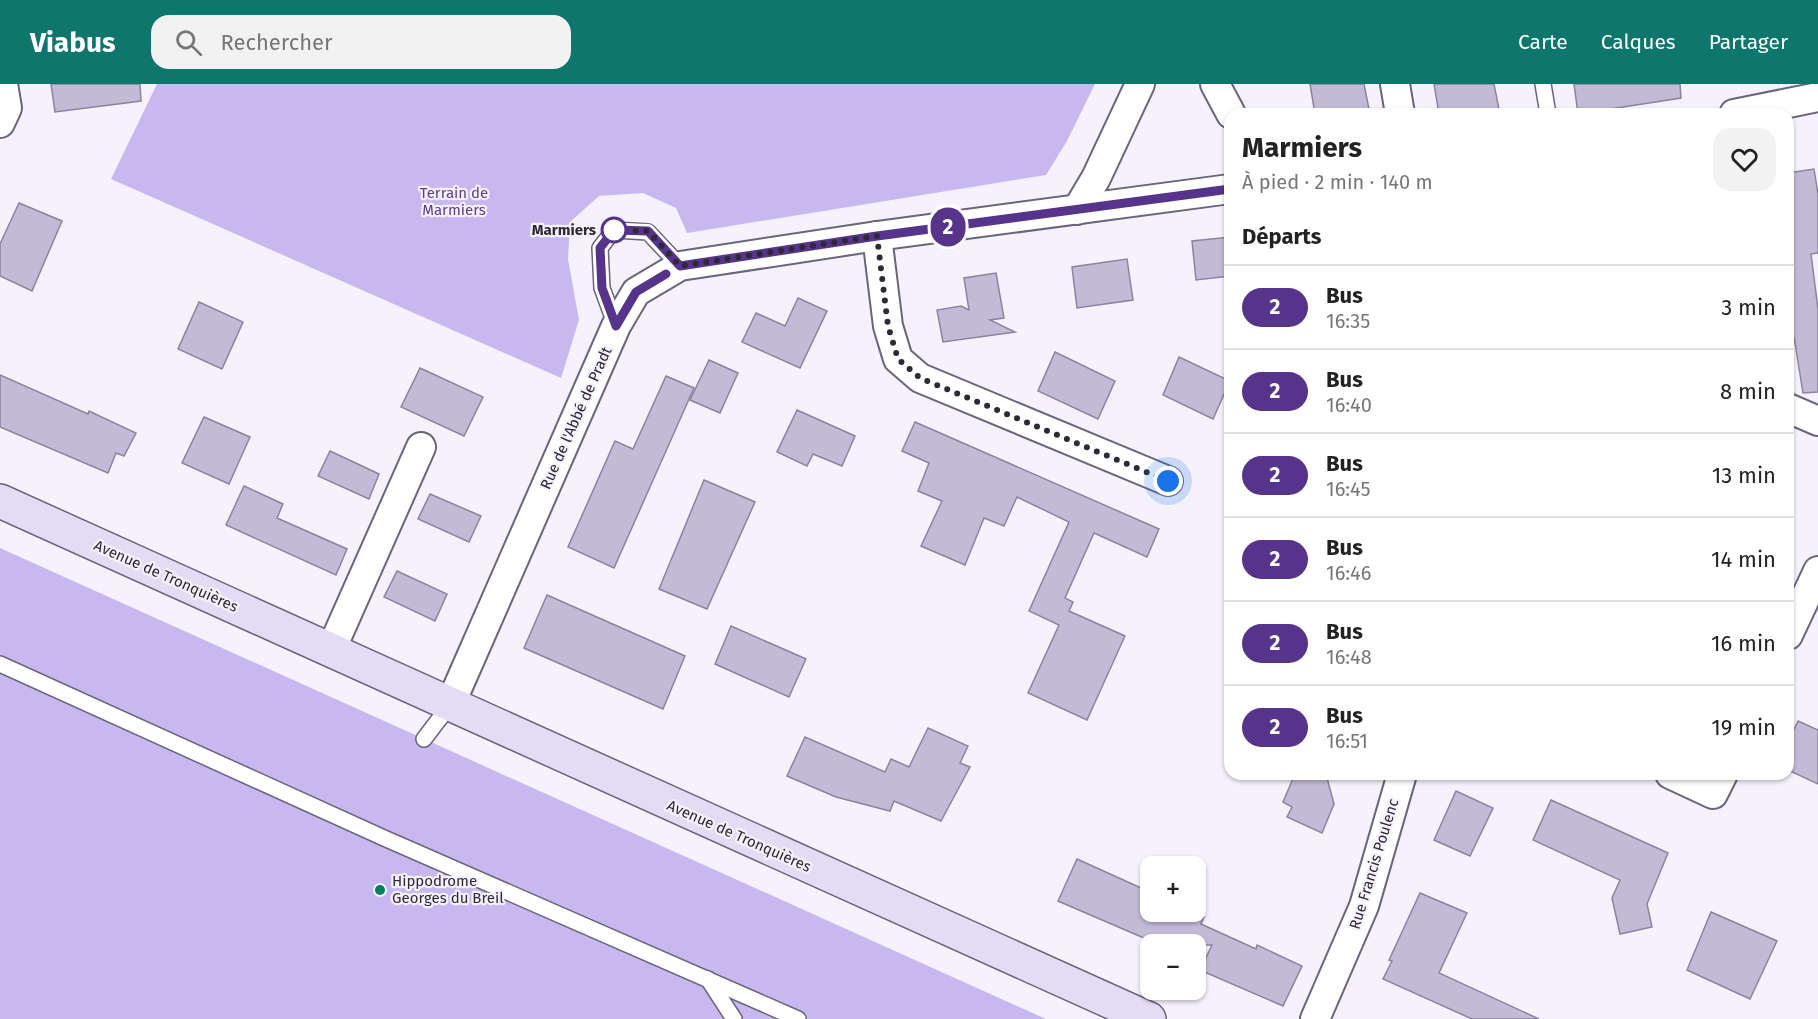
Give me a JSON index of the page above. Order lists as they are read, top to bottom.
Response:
{
  "streets": {
    "street": ["Rue de l'Abbé de Pradt", "Avenue de Tronquières", "Rue Francis Poulenc"]
  },
  "crossings": [
    ["Rue de l'Abbé de Pradt", "Avenue de Tronquières"]
  ],
  "parks": ["Terrain de Marmiers"],
  "places": ["Marmiers", "Hippodrome Georges du Breil"],
  "lines": ["bus line 2"],
  "page": {
    "header": "Viabus",
    "search": "Rechercher",
    "nav": ["Carte", "Calques", "Partager"],
    "on_map": "2",
    "heading": [
      ["Marmiers", "À pied · 2 min · 140 m"],
      "Départs"
    ],
    "list": [
      {
        "mark": "2",
        "name": "Bus",
        "note": "16:35",
        "value": "3 min"
      },
      {
        "mark": "2",
        "name": "Bus",
        "note": "16:40",
        "value": "8 min"
      },
      {
        "mark": "2",
        "name": "Bus",
        "note": "16:45",
        "value": "13 min"
      },
      {
        "mark": "2",
        "name": "Bus",
        "note": "16:46",
        "value": "14 min"
      },
      {
        "mark": "2",
        "name": "Bus",
        "note": "16:48",
        "value": "16 min"
      },
      {
        "mark": "2",
        "name": "Bus",
        "note": "16:51",
        "value": "19 min"
      }
    ],
    "map_buttons": ["+", "−"]
  }
}
